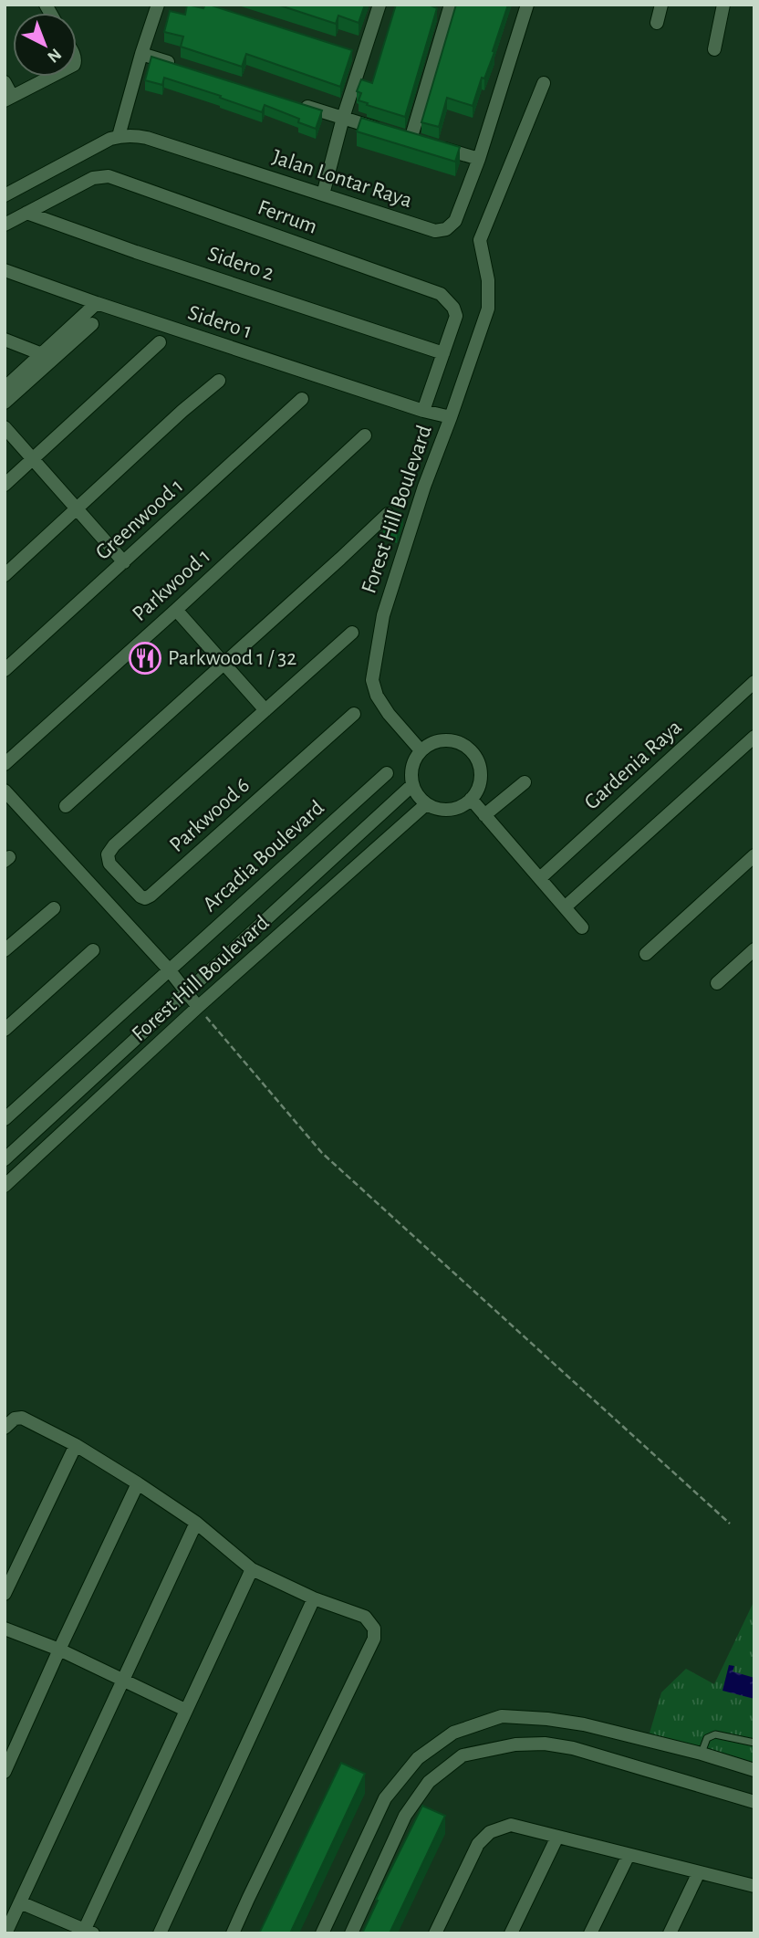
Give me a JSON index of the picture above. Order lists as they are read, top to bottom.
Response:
{
  "streets": {
    "street": [
      "Jalan Lontar Raya",
      "Ferrum",
      "Sidero 2",
      "Sidero 1",
      "Forest Hill Boulevard",
      "Greenwood 1",
      "Parkwood 1",
      "Gardenia Raya",
      "Parkwood 6",
      "Arcadia Boulevard"
    ]
  },
  "crossings": [
    ["Ferrum", "Sidero 2"],
    ["Ferrum", "Sidero 1"],
    ["Sidero 1", "Forest Hill Boulevard"]
  ],
  "places": {
    "restaurant": ["Parkwood 1 / 32"]
  },
  "north": "bottom right"
}
